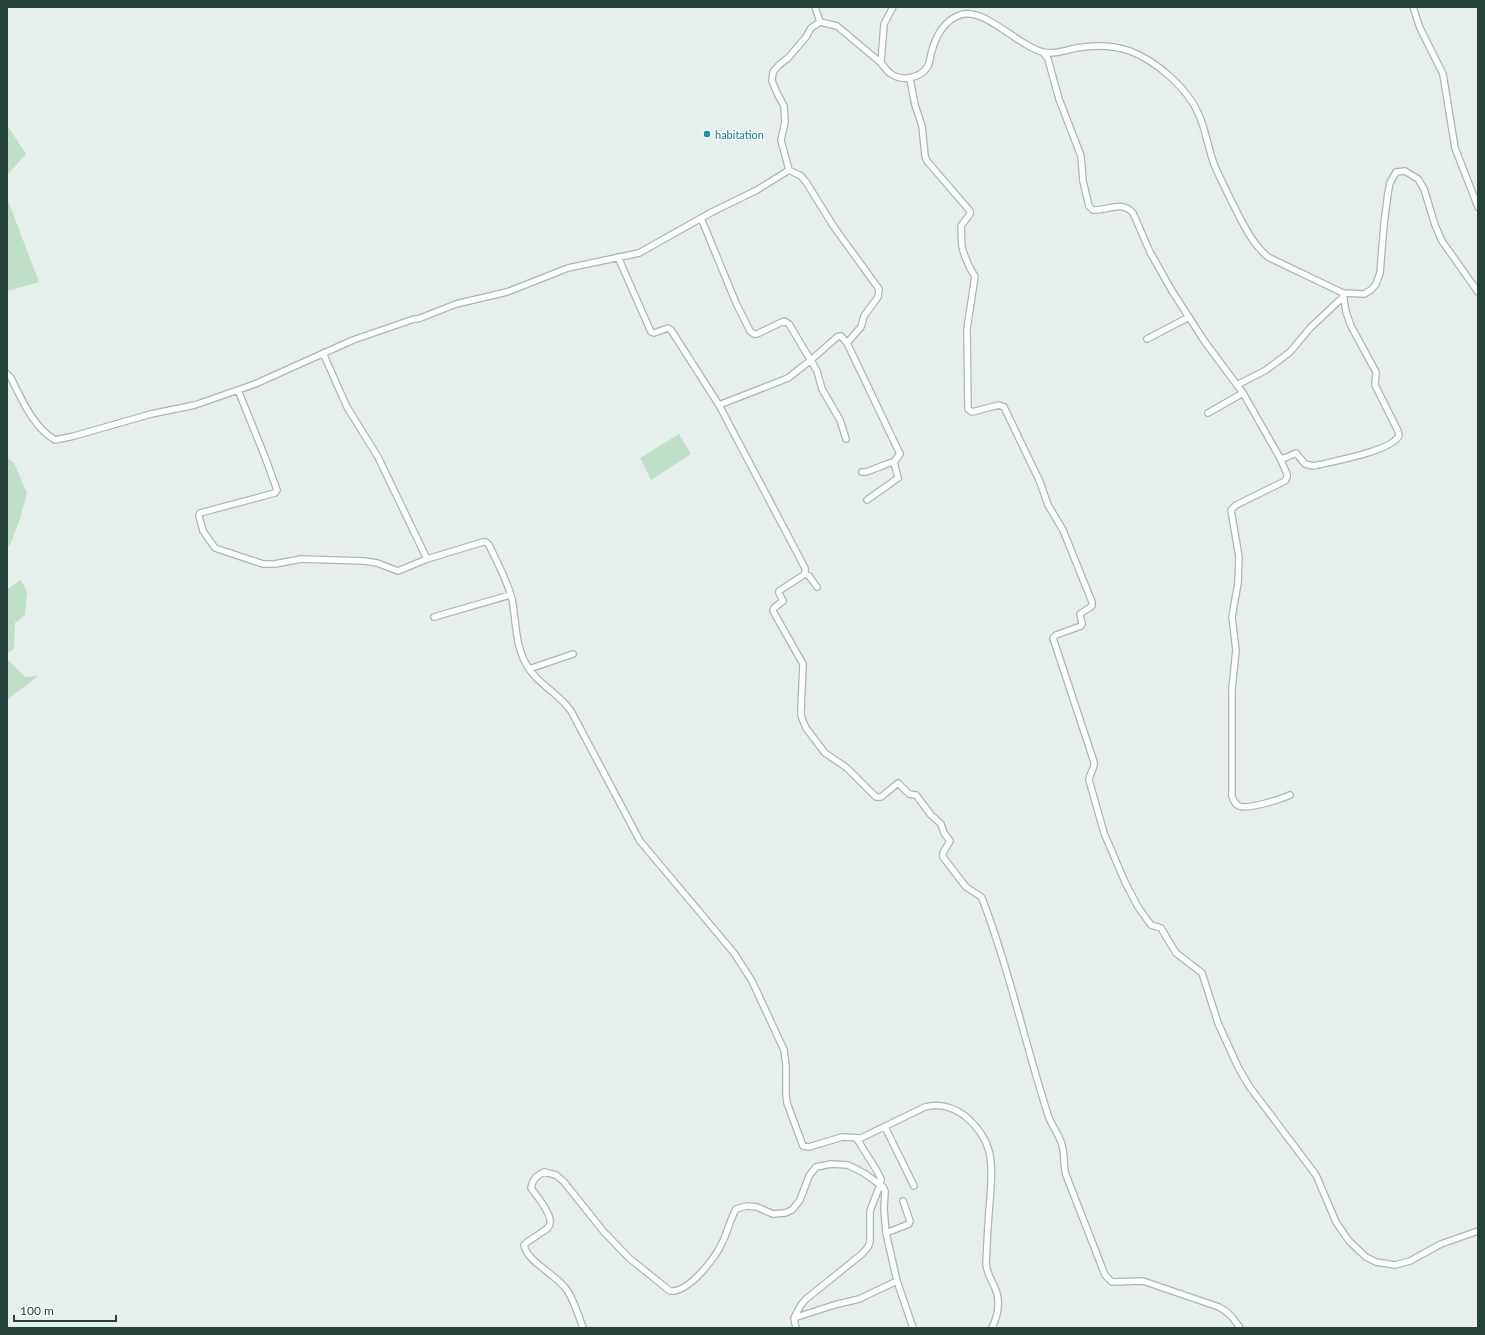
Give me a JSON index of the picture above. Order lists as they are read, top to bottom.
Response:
{
  "places": ["habitation"],
  "scale_bar": "100 m"
}
